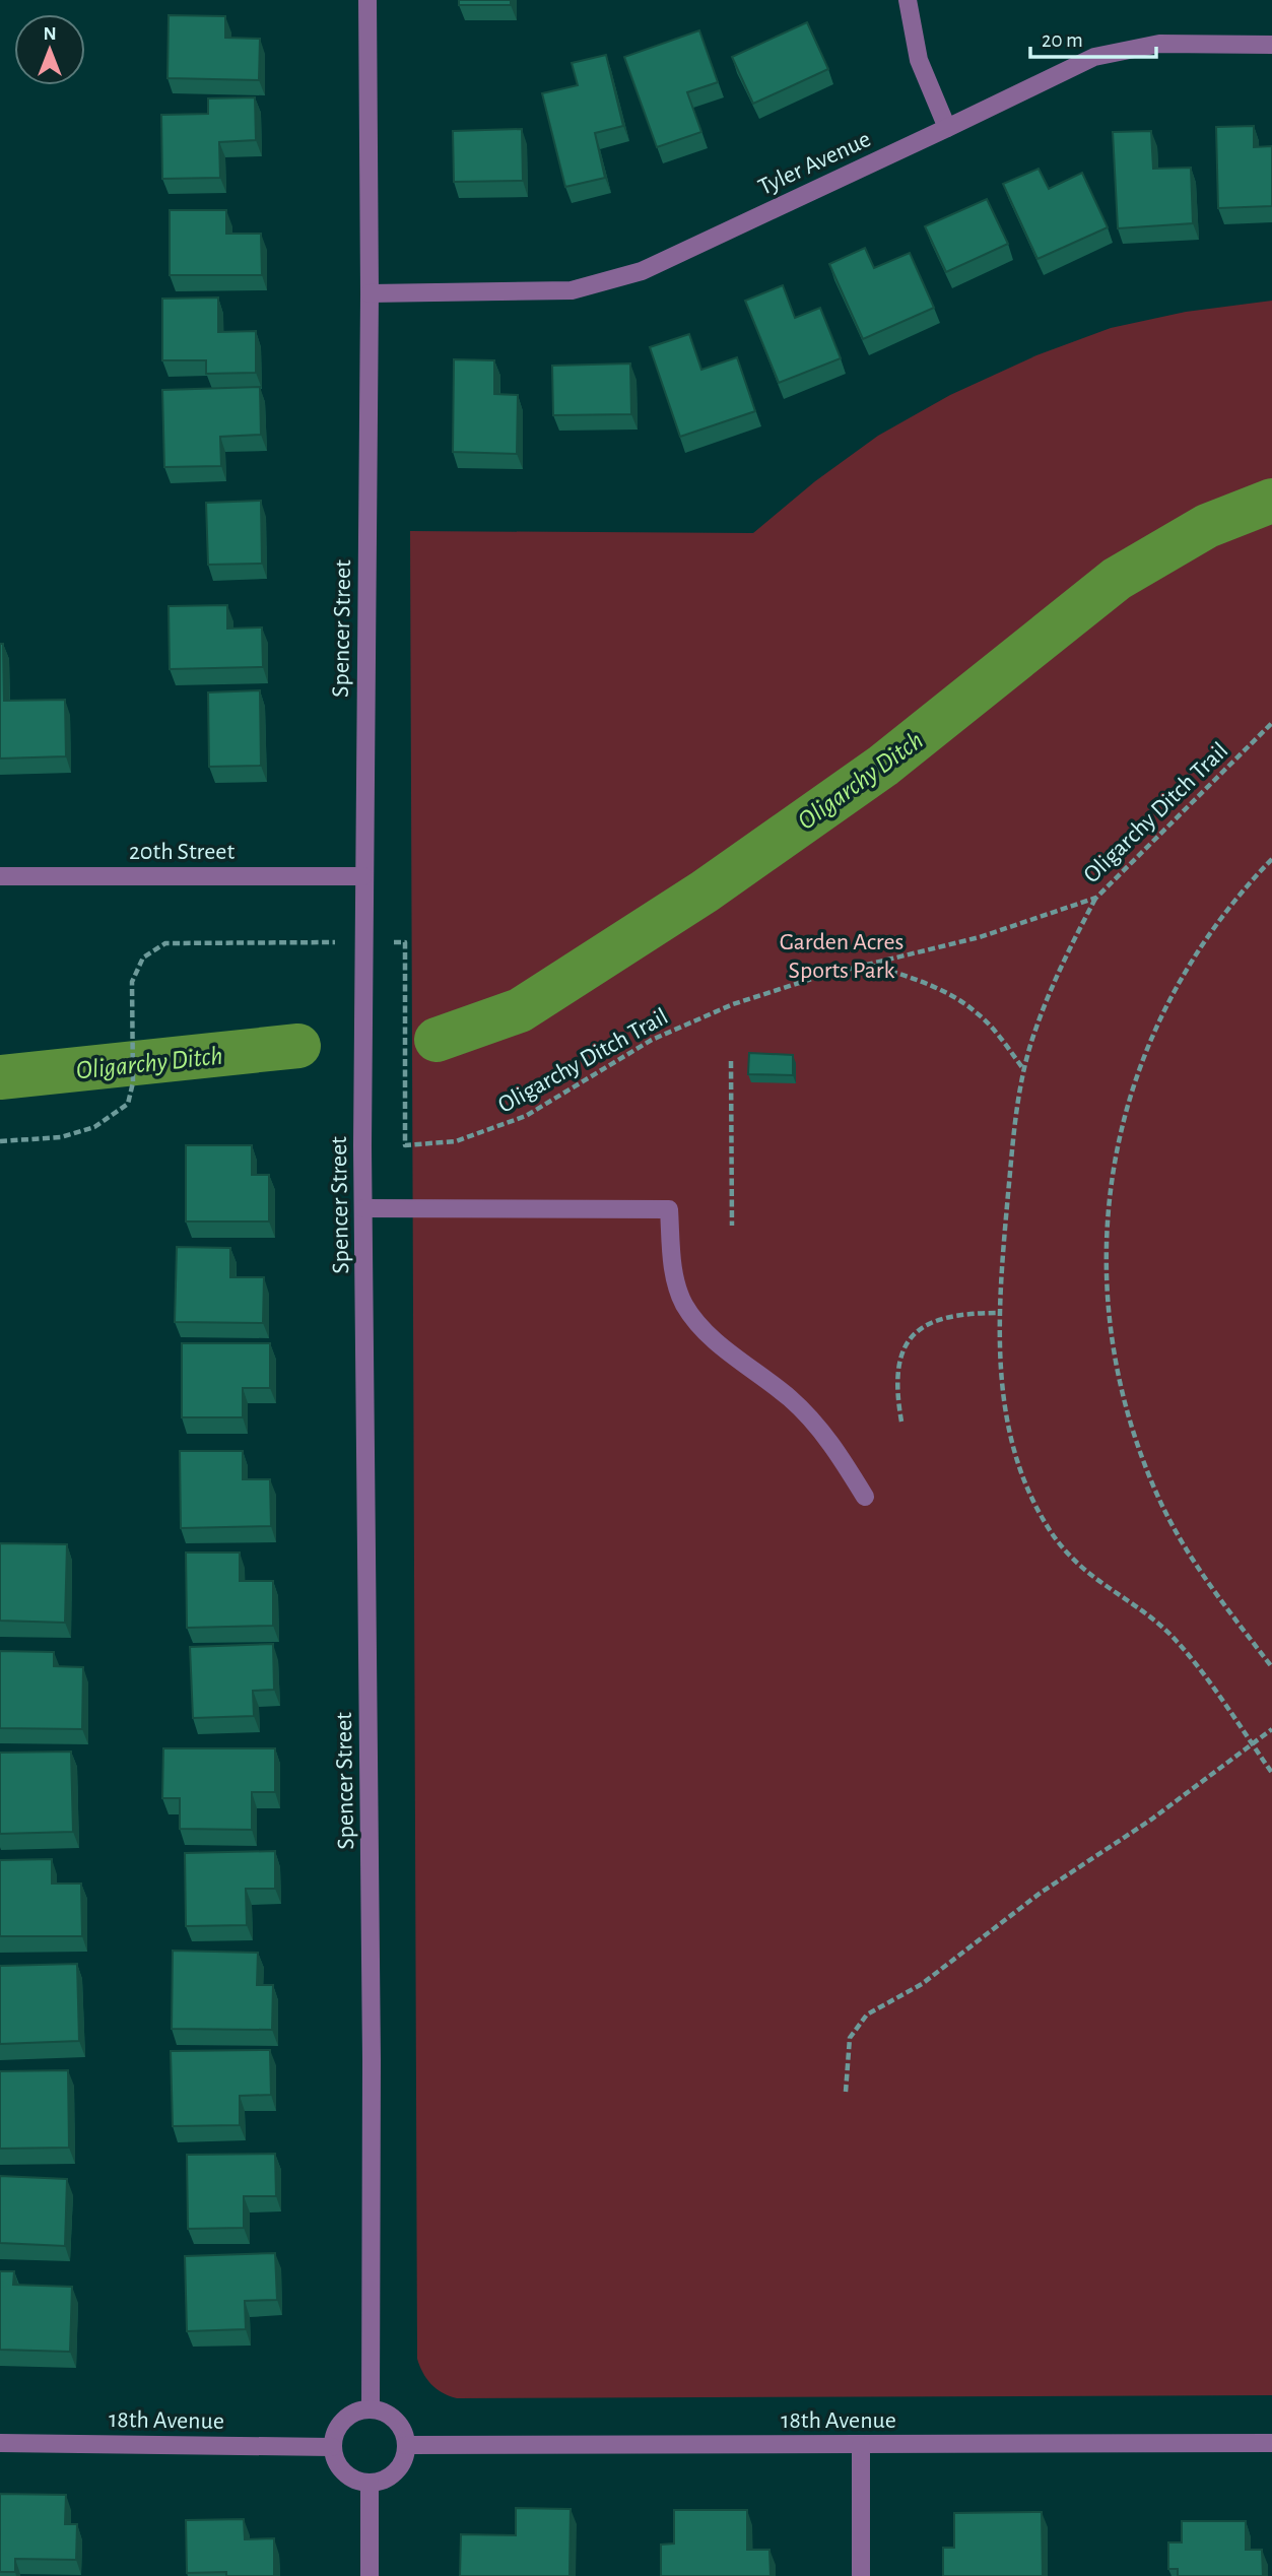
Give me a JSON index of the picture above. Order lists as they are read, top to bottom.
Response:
{
  "streets": {
    "street": [
      "Tyler Avenue",
      "Spencer Street",
      "20th Street",
      "18th Avenue"
    ],
    "path": ["Oligarchy Ditch Trail"]
  },
  "crossings": [
    ["Tyler Avenue", "Spencer Street"],
    ["Spencer Street", "Oligarchy Ditch Trail"],
    ["Spencer Street", "20th Street"],
    ["Spencer Street", "18th Avenue"]
  ],
  "water": ["Oligarchy Ditch"],
  "parks": ["Garden Acres Sports Park"],
  "scale_bar": "20 m",
  "north": "top"
}
